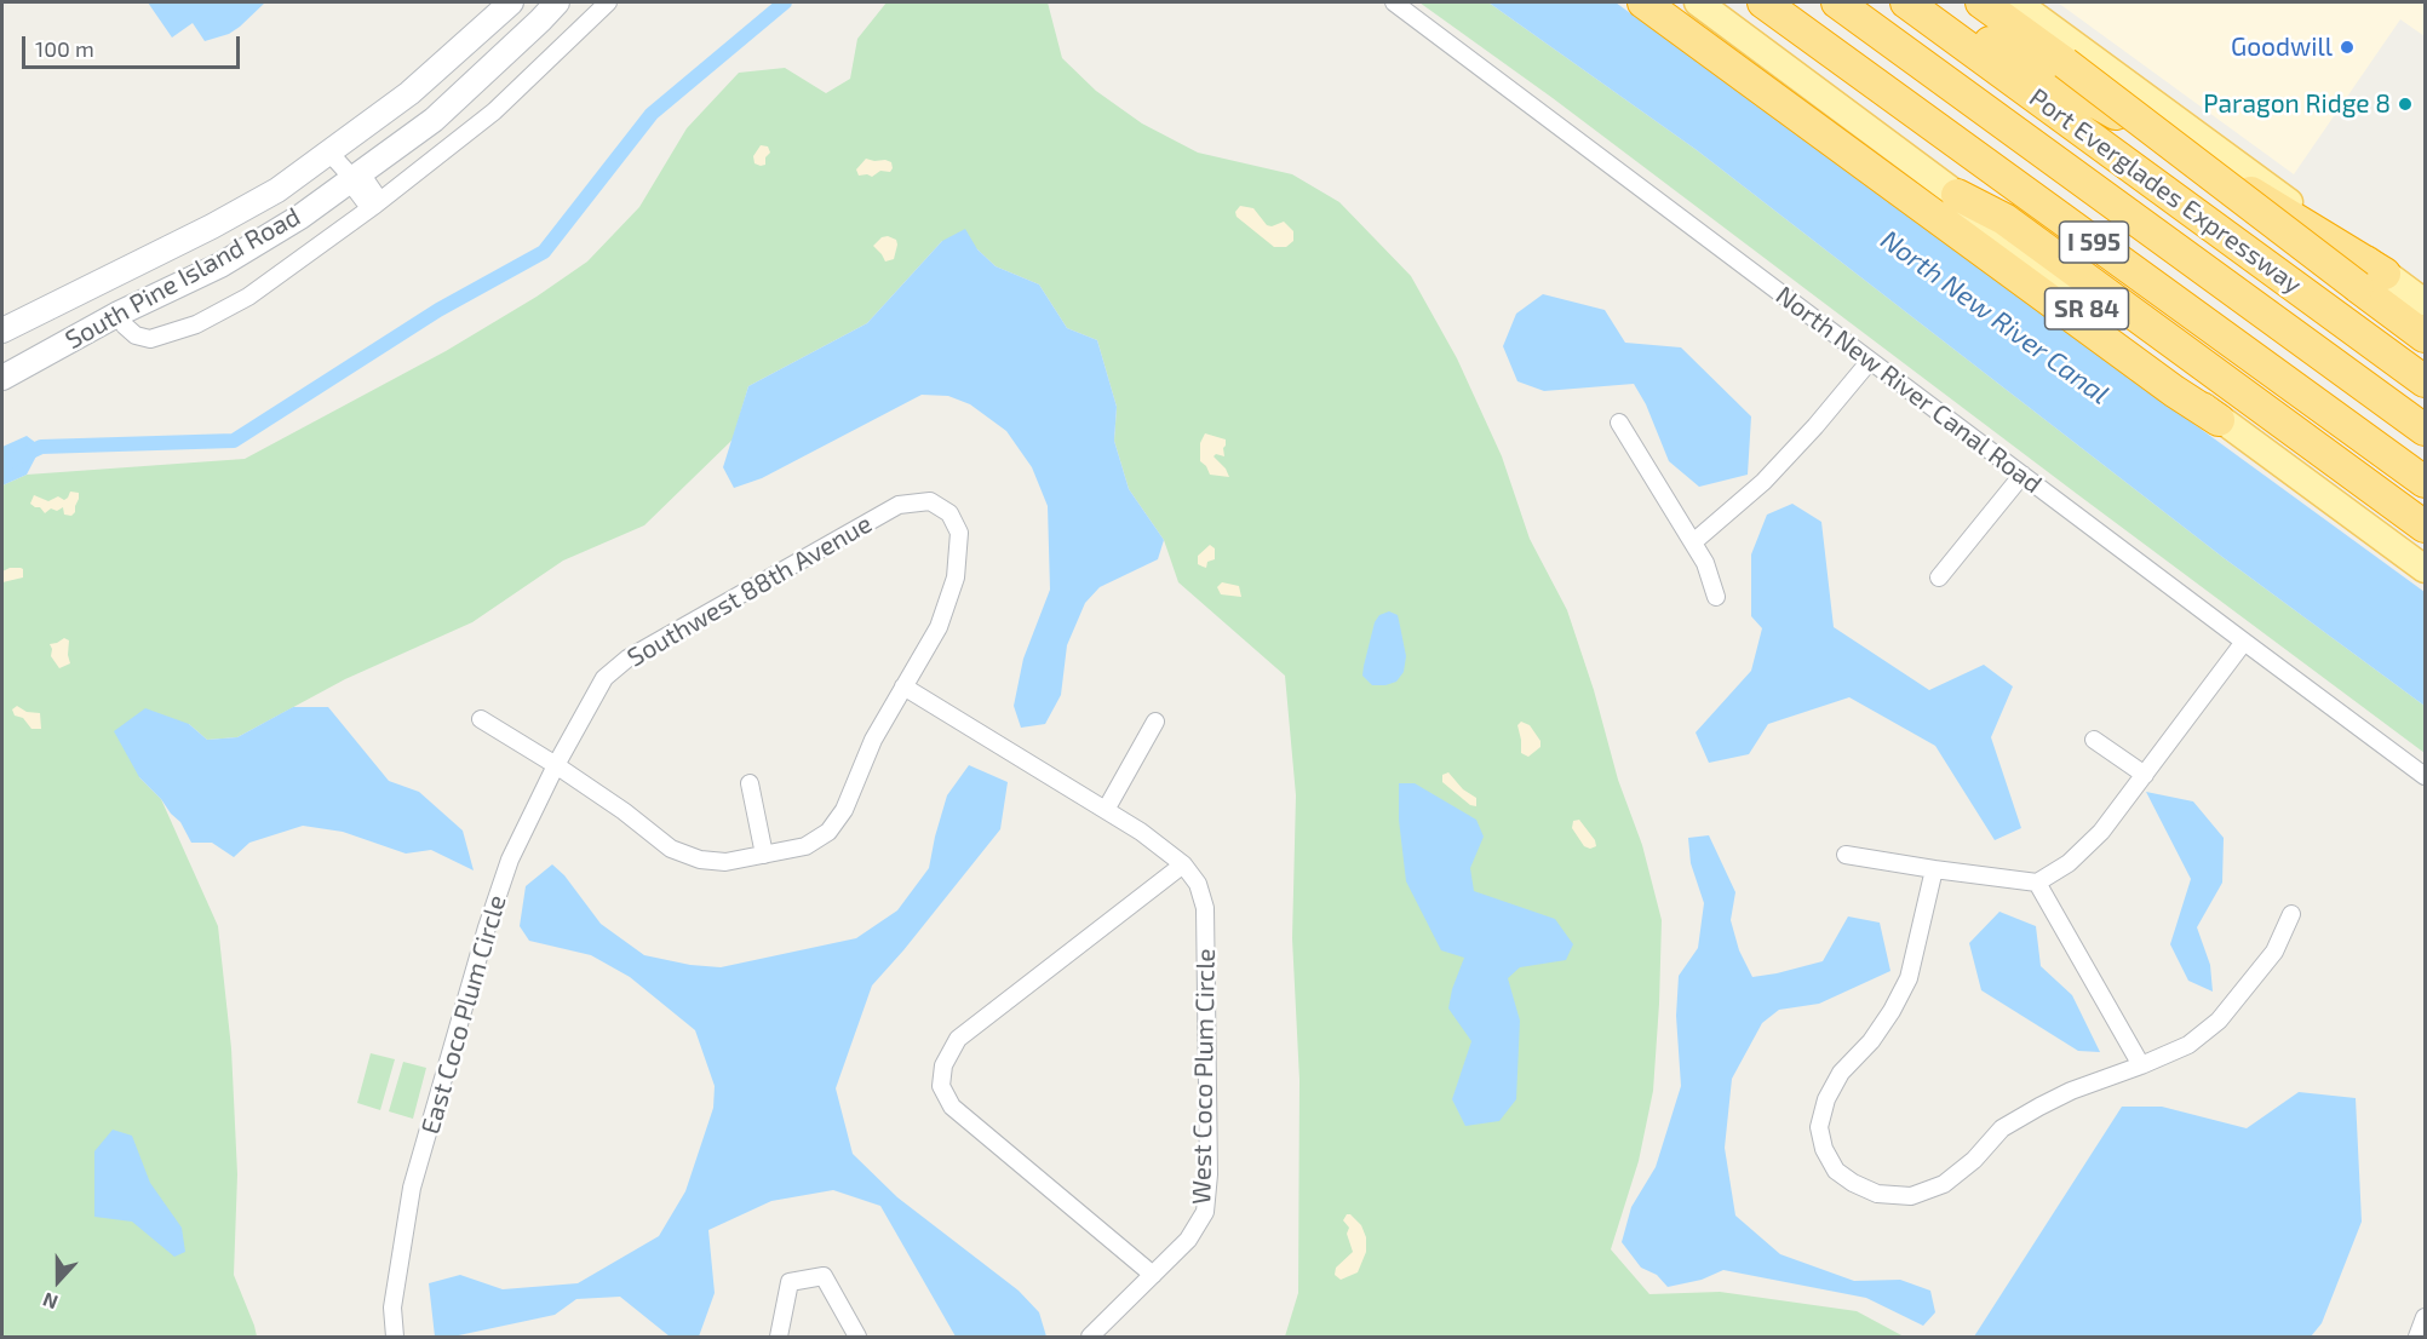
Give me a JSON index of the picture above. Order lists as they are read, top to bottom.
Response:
{
  "streets": {
    "highway": ["Port Everglades Expressway", "I 595"],
    "main road": ["South Pine Island Road", "SR 84"],
    "street": [
      "North New River Canal Road",
      "Southwest 88th Avenue",
      "East Coco Plum Circle",
      "West Coco Plum Circle"
    ]
  },
  "crossings": [
    ["Southwest 88th Avenue", "East Coco Plum Circle"],
    ["Southwest 88th Avenue", "West Coco Plum Circle"]
  ],
  "water": ["North New River Canal"],
  "places": ["Goodwill", "Paragon Ridge 8"],
  "scale_bar": "100 m",
  "north": "bottom"
}
